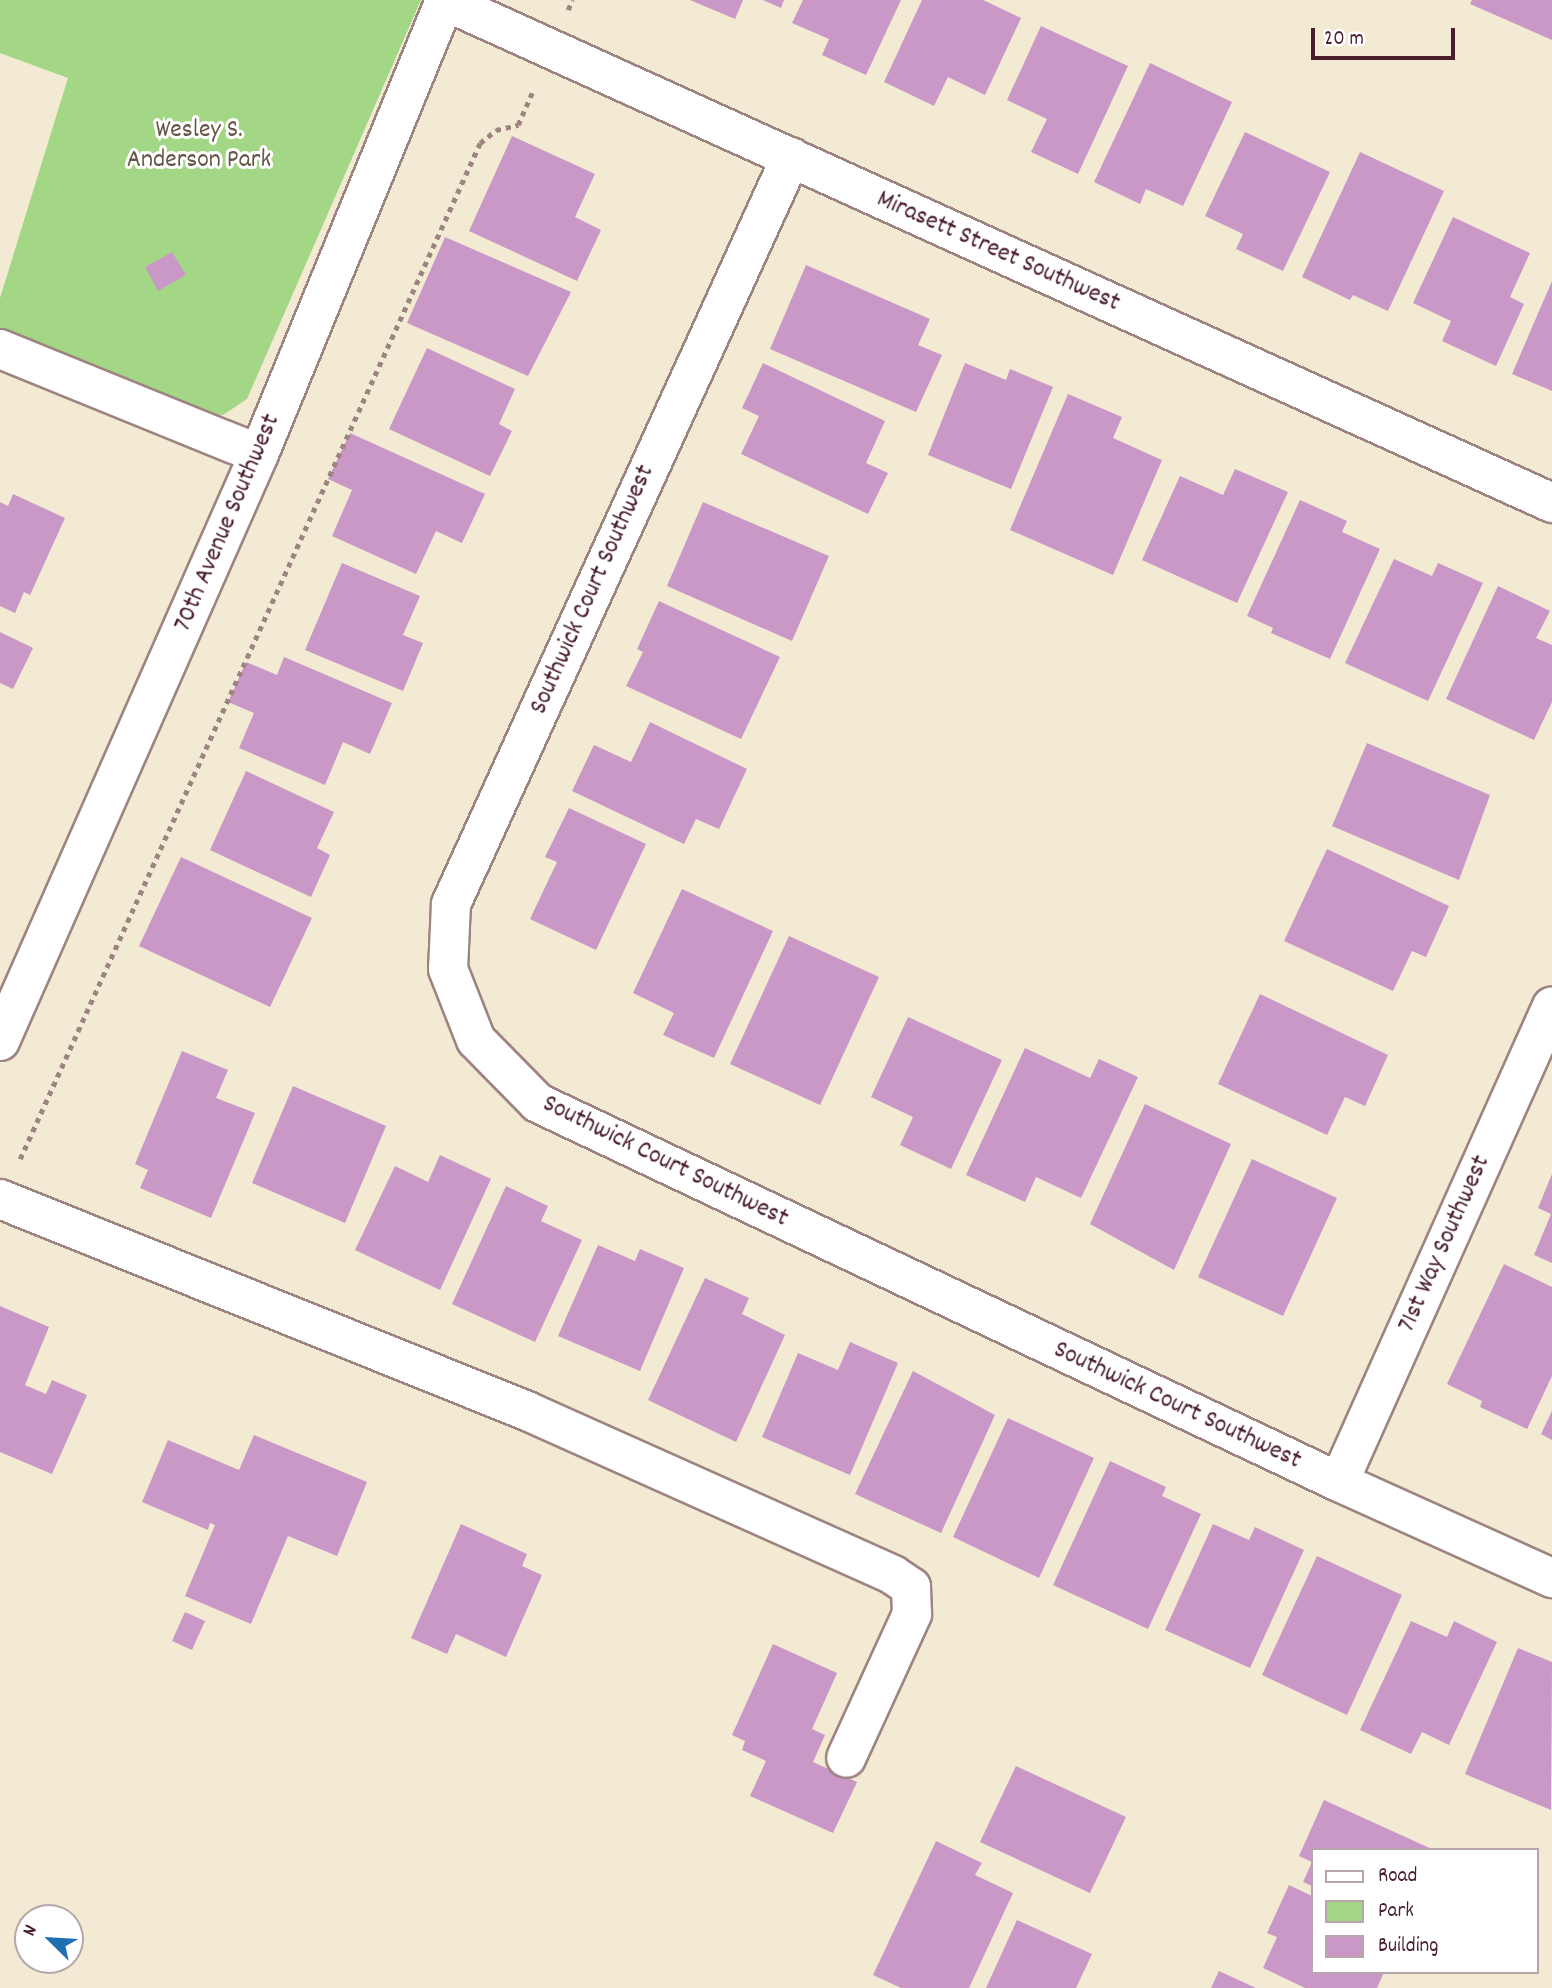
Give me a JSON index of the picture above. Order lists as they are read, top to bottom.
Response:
{
  "streets": {
    "street": [
      "Mirasett Street Southwest",
      "70th Avenue Southwest",
      "Southwick Court Southwest",
      "71st Way Southwest"
    ]
  },
  "crossings": [
    ["Mirasett Street Southwest", "70th Avenue Southwest"],
    ["Mirasett Street Southwest", "Southwick Court Southwest"],
    ["Southwick Court Southwest", "71st Way Southwest"]
  ],
  "parks": ["Wesley S. Anderson Park"],
  "legend": ["Road", "Park", "Building"],
  "scale_bar": "20 m",
  "north": "top left"
}
